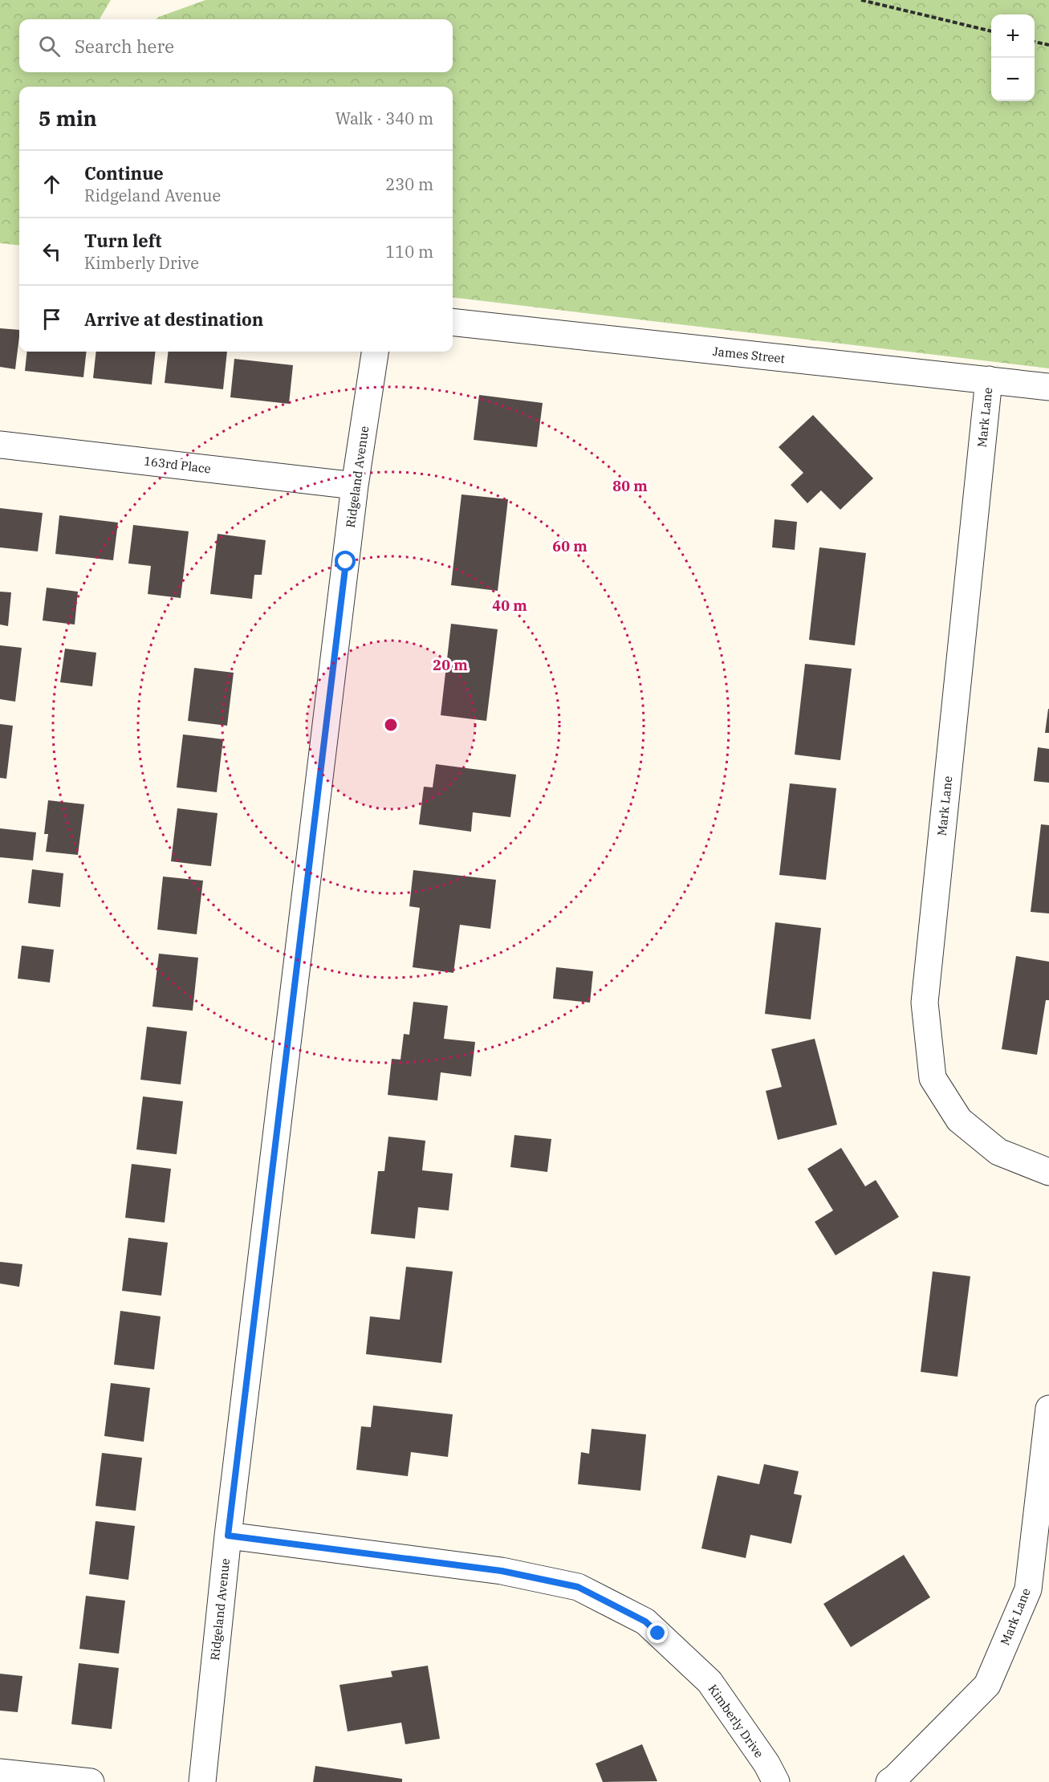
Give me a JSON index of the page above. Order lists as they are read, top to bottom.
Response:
{
  "streets": {
    "street": [
      "James Street",
      "Mark Lane",
      "163rd Place",
      "Ridgeland Avenue",
      "Kimberly Drive"
    ]
  },
  "crossings": [
    ["James Street", "Mark Lane"],
    ["163rd Place", "Ridgeland Avenue"],
    ["Ridgeland Avenue", "Kimberly Drive"]
  ],
  "page": {
    "map_buttons": ["+", "−"],
    "search": "Search here",
    "heading": ["5 min", "Walk · 340 m"],
    "list": [
      ["Continue", "Ridgeland Avenue", "230 m"],
      ["Turn left", "Kimberly Drive", "110 m"],
      "Arrive at destination"
    ]
  },
  "rings": [
    "80 m",
    "60 m",
    "40 m",
    "20 m"
  ]
}
